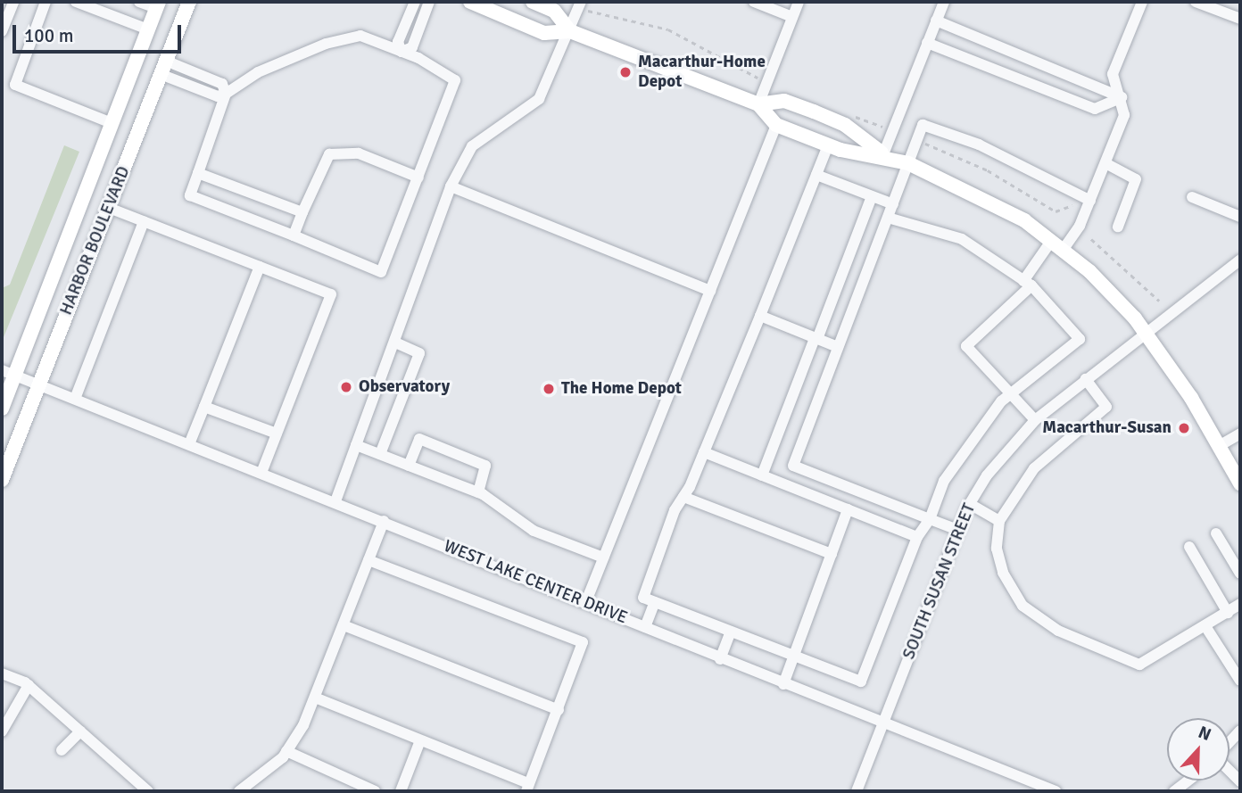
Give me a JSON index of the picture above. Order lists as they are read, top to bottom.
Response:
{
  "streets": {
    "main road": ["HARBOR BOULEVARD"],
    "street": ["SOUTH SUSAN STREET", "WEST LAKE CENTER DRIVE"]
  },
  "crossings": [
    ["HARBOR BOULEVARD", "WEST LAKE CENTER DRIVE"],
    ["SOUTH SUSAN STREET", "WEST LAKE CENTER DRIVE"]
  ],
  "places": [
    "Macarthur-Home Depot",
    "Observatory",
    "The Home Depot",
    "Macarthur-Susan"
  ],
  "scale_bar": "100 m",
  "north": "top"
}
